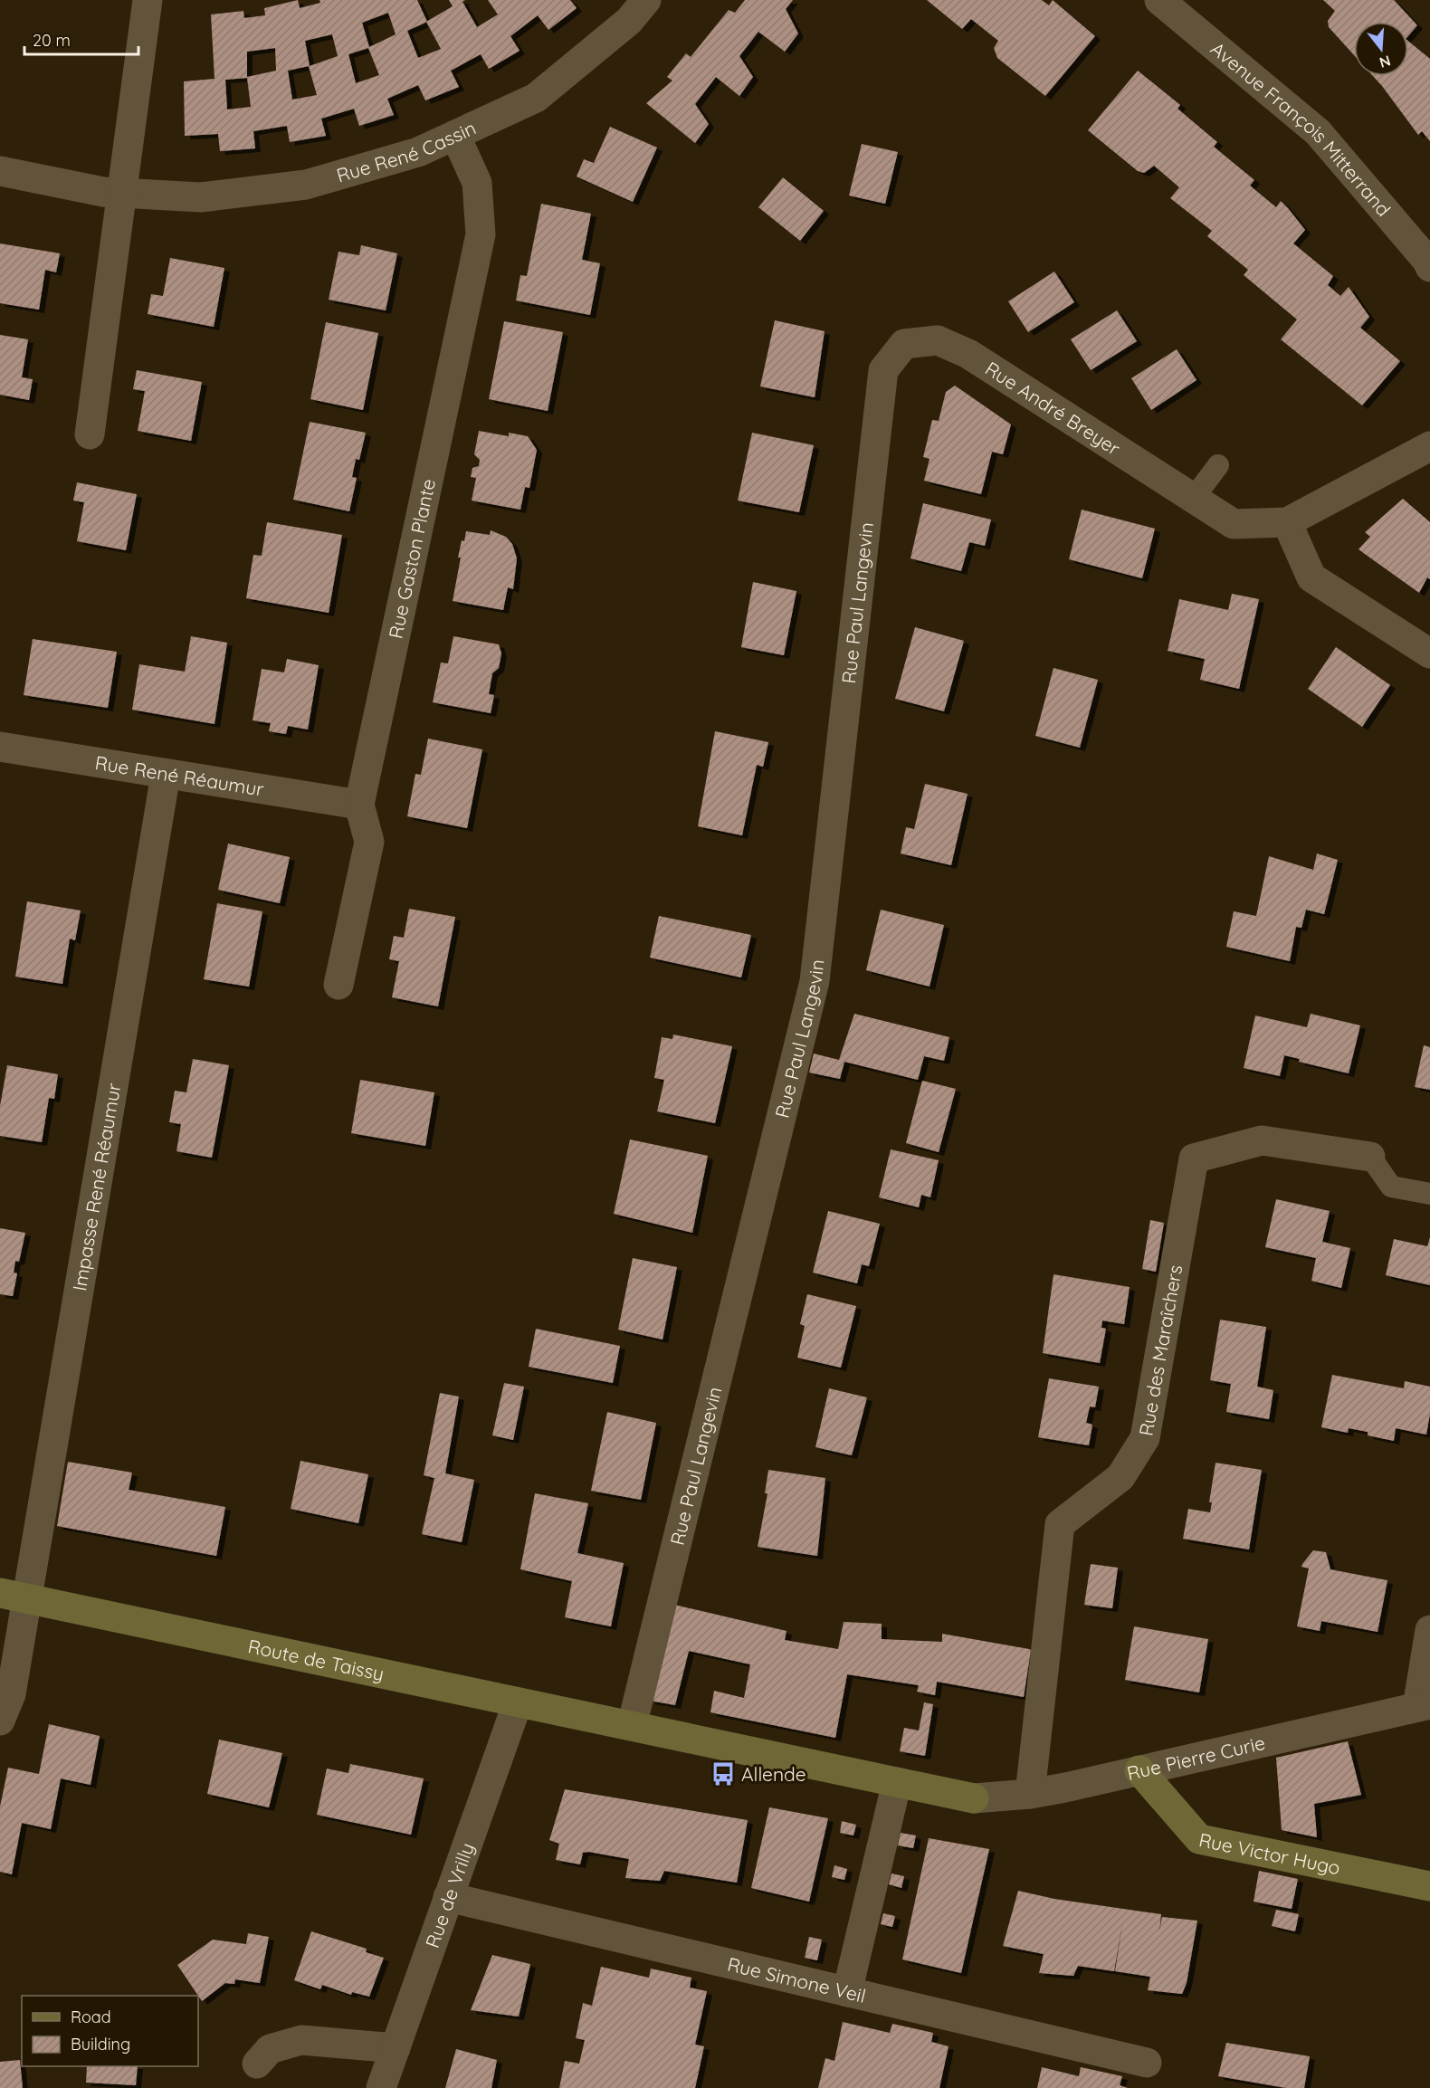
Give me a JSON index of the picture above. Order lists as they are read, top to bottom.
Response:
{
  "streets": {
    "street": [
      "Avenue François Mitterrand",
      "Rue René Cassin",
      "Rue André Breyer",
      "Rue Gaston Plante",
      "Rue Paul Langevin",
      "Rue René Réaumur",
      "Impasse René Réaumur",
      "Rue des Maraîchers",
      "Route de Taissy",
      "Rue Pierre Curie",
      "Rue Victor Hugo",
      "Rue de Vrilly",
      "Rue Simone Veil"
    ]
  },
  "crossings": [
    ["Rue René Cassin", "Rue Gaston Plante"],
    ["Rue André Breyer", "Rue Paul Langevin"],
    ["Rue Gaston Plante", "Rue René Réaumur"],
    ["Rue Paul Langevin", "Route de Taissy"],
    ["Rue René Réaumur", "Impasse René Réaumur"],
    ["Impasse René Réaumur", "Route de Taissy"],
    ["Rue des Maraîchers", "Rue Pierre Curie"],
    ["Route de Taissy", "Rue de Vrilly"],
    ["Rue Pierre Curie", "Rue Victor Hugo"],
    ["Rue de Vrilly", "Rue Simone Veil"]
  ],
  "places": {
    "bus stop": ["Allende"]
  },
  "legend": ["Road", "Building"],
  "scale_bar": "20 m",
  "north": "bottom"
}
